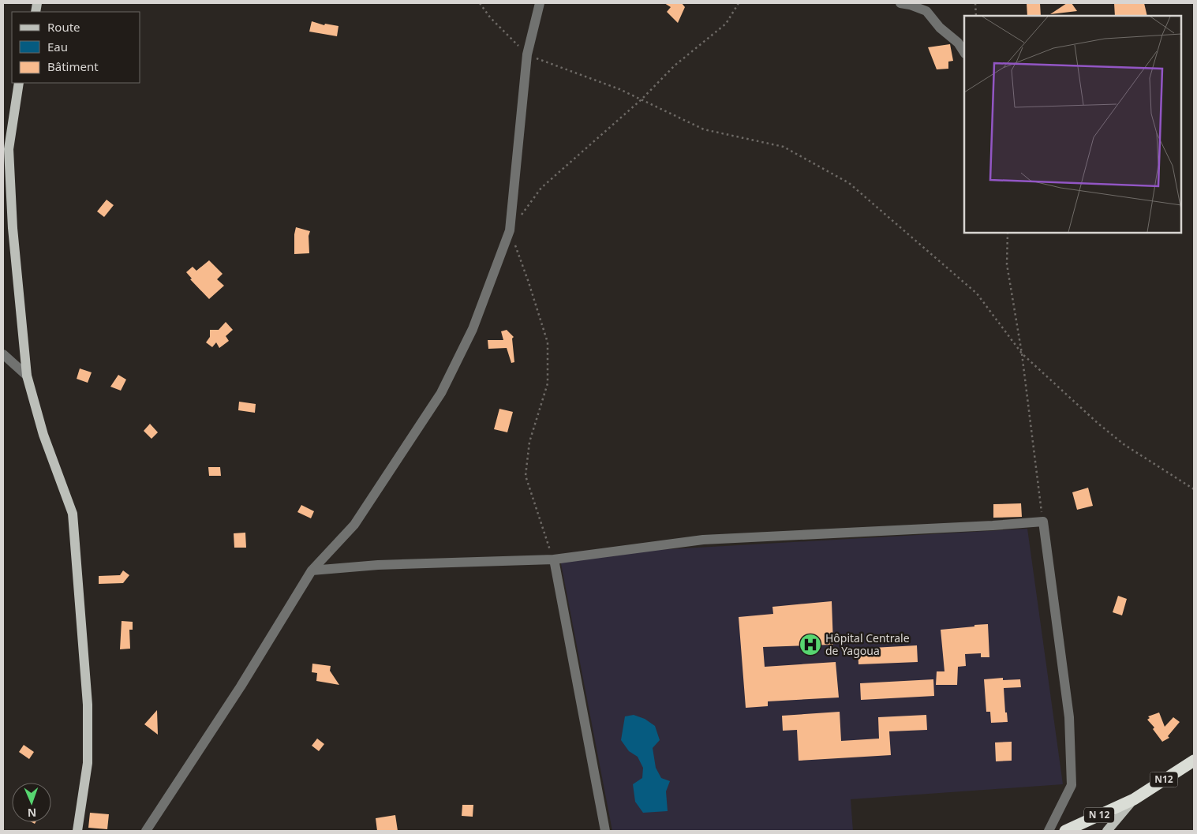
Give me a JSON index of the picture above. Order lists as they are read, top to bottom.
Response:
{
  "streets": {
    "highway": ["N12", "N 12"]
  },
  "crossings": [
    ["N12", "N 12"]
  ],
  "places": {
    "hospital": ["Hôpital Centrale de Yagoua"]
  },
  "legend": ["Route", "Eau", "Bâtiment"],
  "north": "bottom"
}
